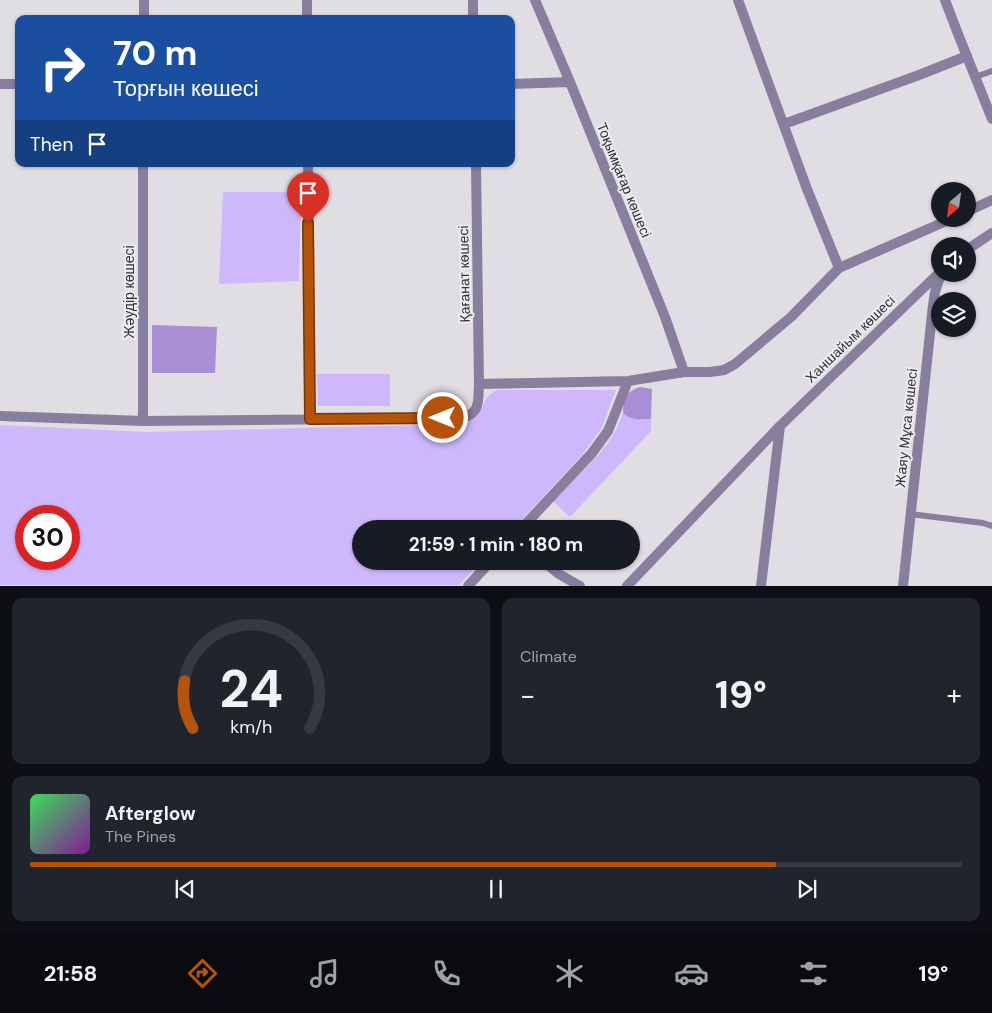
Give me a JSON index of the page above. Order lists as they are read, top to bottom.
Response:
{
  "streets": {
    "street": [
      "Тоқымқағар көшесі",
      "Қағанат көшесі",
      "Жәудір көшесі",
      "Ханшайым көшесі",
      "Жаяу Мұса көшесі"
    ]
  },
  "north": "bottom left",
  "page": {
    "turn": ["70 m", "Торғын көшесі"],
    "then": "Then",
    "limit": "30",
    "trip": "21:59 · 1 min · 180 m",
    "tile": "Climate",
    "heat": ["−", "19°", "+"],
    "song": ["Afterglow", "The Pines"],
    "tabs": ["21:58", "19°"],
    "gauge": ["24", "km/h"]
  }
}
